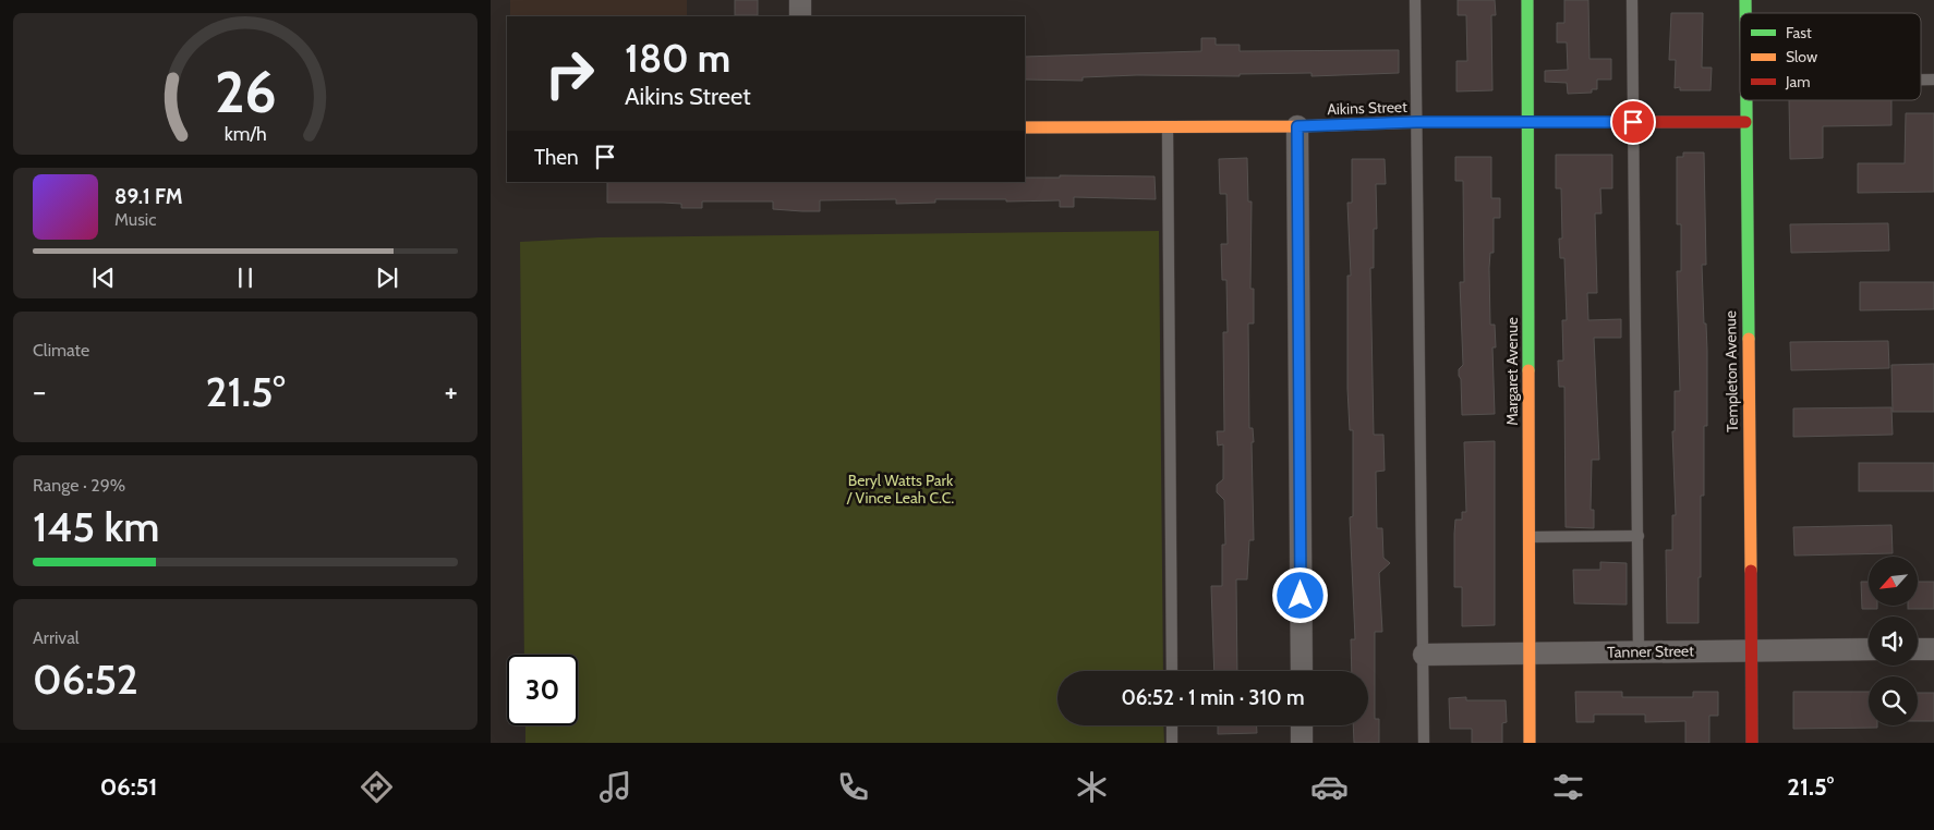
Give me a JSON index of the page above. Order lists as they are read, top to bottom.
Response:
{
  "streets": {
    "street": [
      "Aikins Street",
      "Margaret Avenue",
      "Templeton Avenue",
      "Tanner Street"
    ]
  },
  "crossings": [
    ["Aikins Street", "Margaret Avenue"],
    ["Aikins Street", "Templeton Avenue"],
    ["Margaret Avenue", "Tanner Street"],
    ["Templeton Avenue", "Tanner Street"]
  ],
  "parks": ["Beryl Watts Park / Vince Leah C.C."],
  "legend": ["Fast", "Slow", "Jam"],
  "north": "bottom left",
  "page": {
    "turn": ["180 m", "Aikins Street"],
    "then": "Then",
    "song": ["89.1 FM", "Music"],
    "tile": [
      "Climate",
      ["Range · 29%", "145 km"],
      ["Arrival", "06:52"]
    ],
    "heat": ["−", "21.5°", "+"],
    "limit": "30",
    "trip": "06:52 · 1 min · 310 m",
    "tabs": ["06:51", "21.5°"],
    "gauge": ["26", "km/h"]
  }
}
